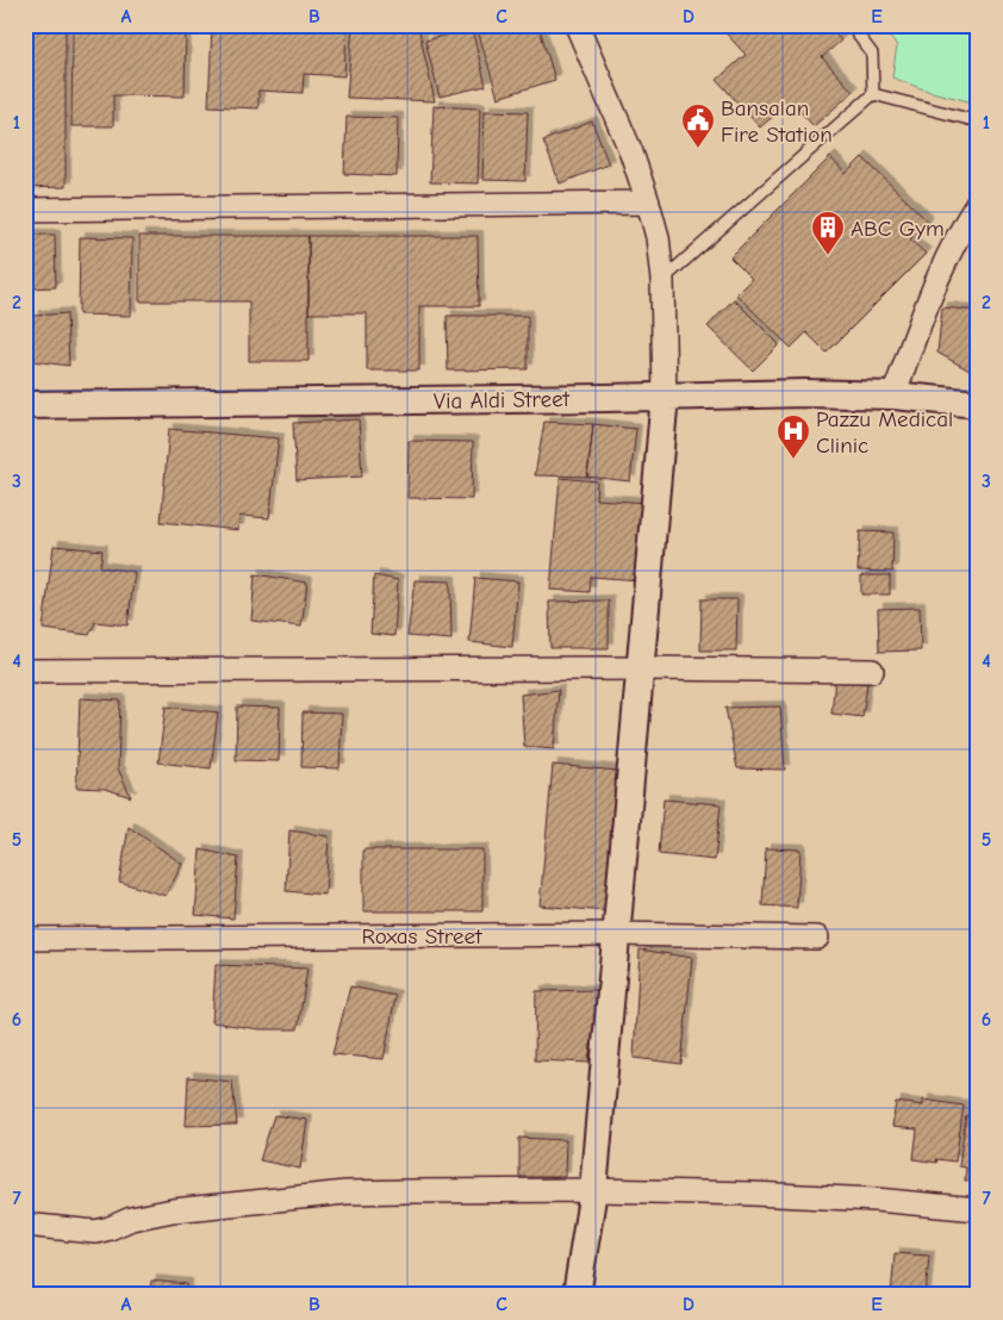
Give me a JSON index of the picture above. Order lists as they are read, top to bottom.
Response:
{
  "streets": {
    "street": ["Via Aldi Street", "Roxas Street"]
  },
  "places": {
    "public building": ["Bansalan Fire Station"],
    "building": ["ABC Gym"],
    "hospital": ["Pazzu Medical Clinic"]
  },
  "grid": {
    "columns": [
      "A",
      "B",
      "C",
      "D",
      "E"
    ],
    "rows": [
      "1",
      "2",
      "3",
      "4",
      "5",
      "6",
      "7"
    ]
  }
}
